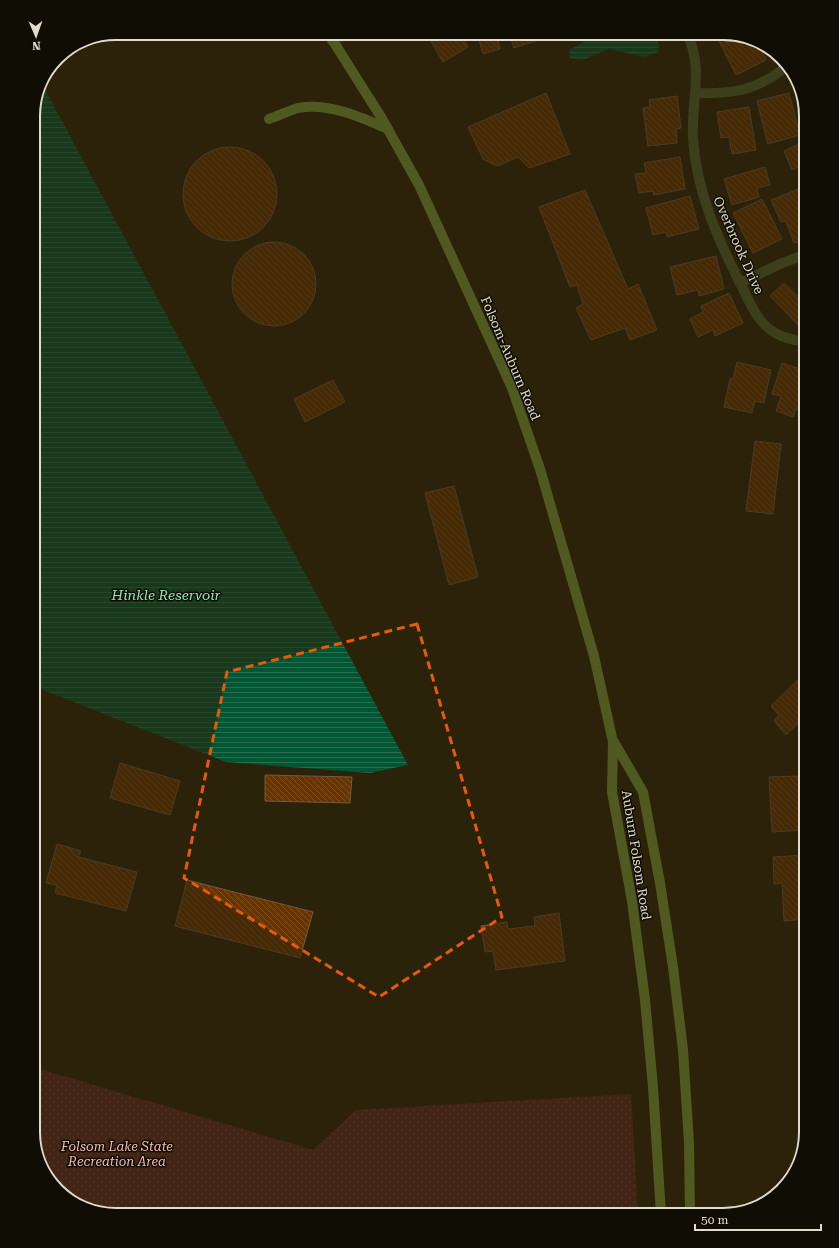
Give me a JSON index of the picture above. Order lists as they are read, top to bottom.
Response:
{
  "streets": {
    "main road": ["Folsom-Auburn Road", "Auburn Folsom Road"],
    "street": ["Overbrook Drive"]
  },
  "crossings": [
    ["Folsom-Auburn Road", "Auburn Folsom Road"]
  ],
  "water": ["Hinkle Reservoir"],
  "parks": ["Folsom Lake State Recreation Area"],
  "scale_bar": "50 m",
  "north": "bottom"
}
